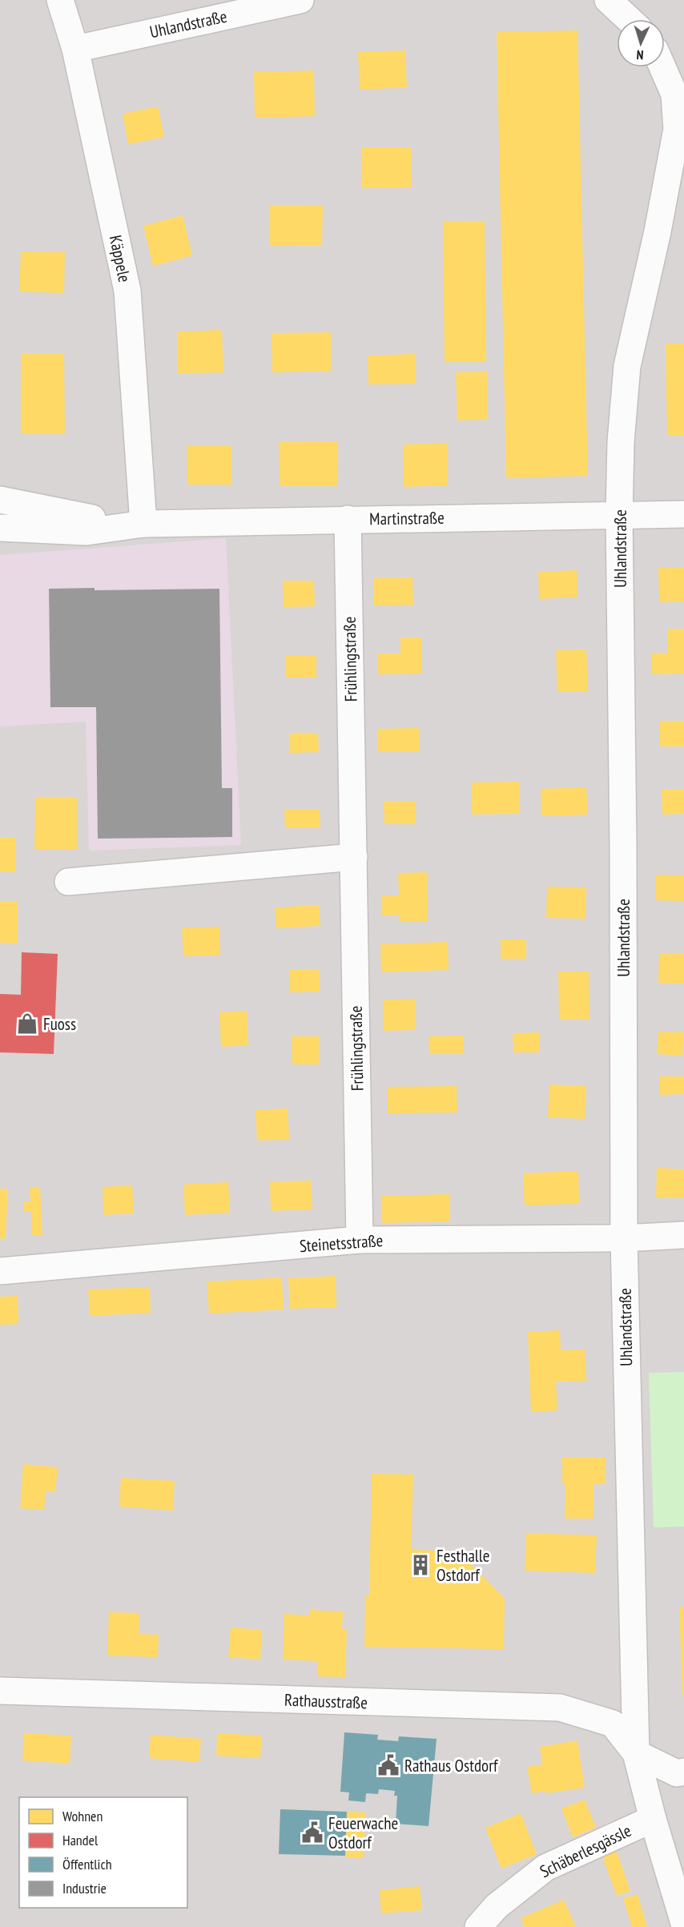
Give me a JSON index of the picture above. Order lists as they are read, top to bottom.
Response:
{
  "streets": {
    "street": [
      "Uhlandstraße",
      "Käppele",
      "Martinstraße",
      "Frühlingstraße",
      "Steinetsstraße",
      "Rathausstraße",
      "Schäberlesgässle"
    ]
  },
  "crossings": [
    ["Uhlandstraße", "Käppele"],
    ["Uhlandstraße", "Martinstraße"],
    ["Uhlandstraße", "Steinetsstraße"],
    ["Uhlandstraße", "Rathausstraße"],
    ["Käppele", "Martinstraße"],
    ["Martinstraße", "Frühlingstraße"],
    ["Frühlingstraße", "Steinetsstraße"]
  ],
  "places": {
    "shop": ["Fuoss"],
    "building": ["Festhalle Ostdorf"],
    "public building": ["Rathaus Ostdorf", "Feuerwache Ostdorf"]
  },
  "legend": [
    "Wohnen",
    "Handel",
    "Öffentlich",
    "Industrie"
  ],
  "north": "bottom"
}
